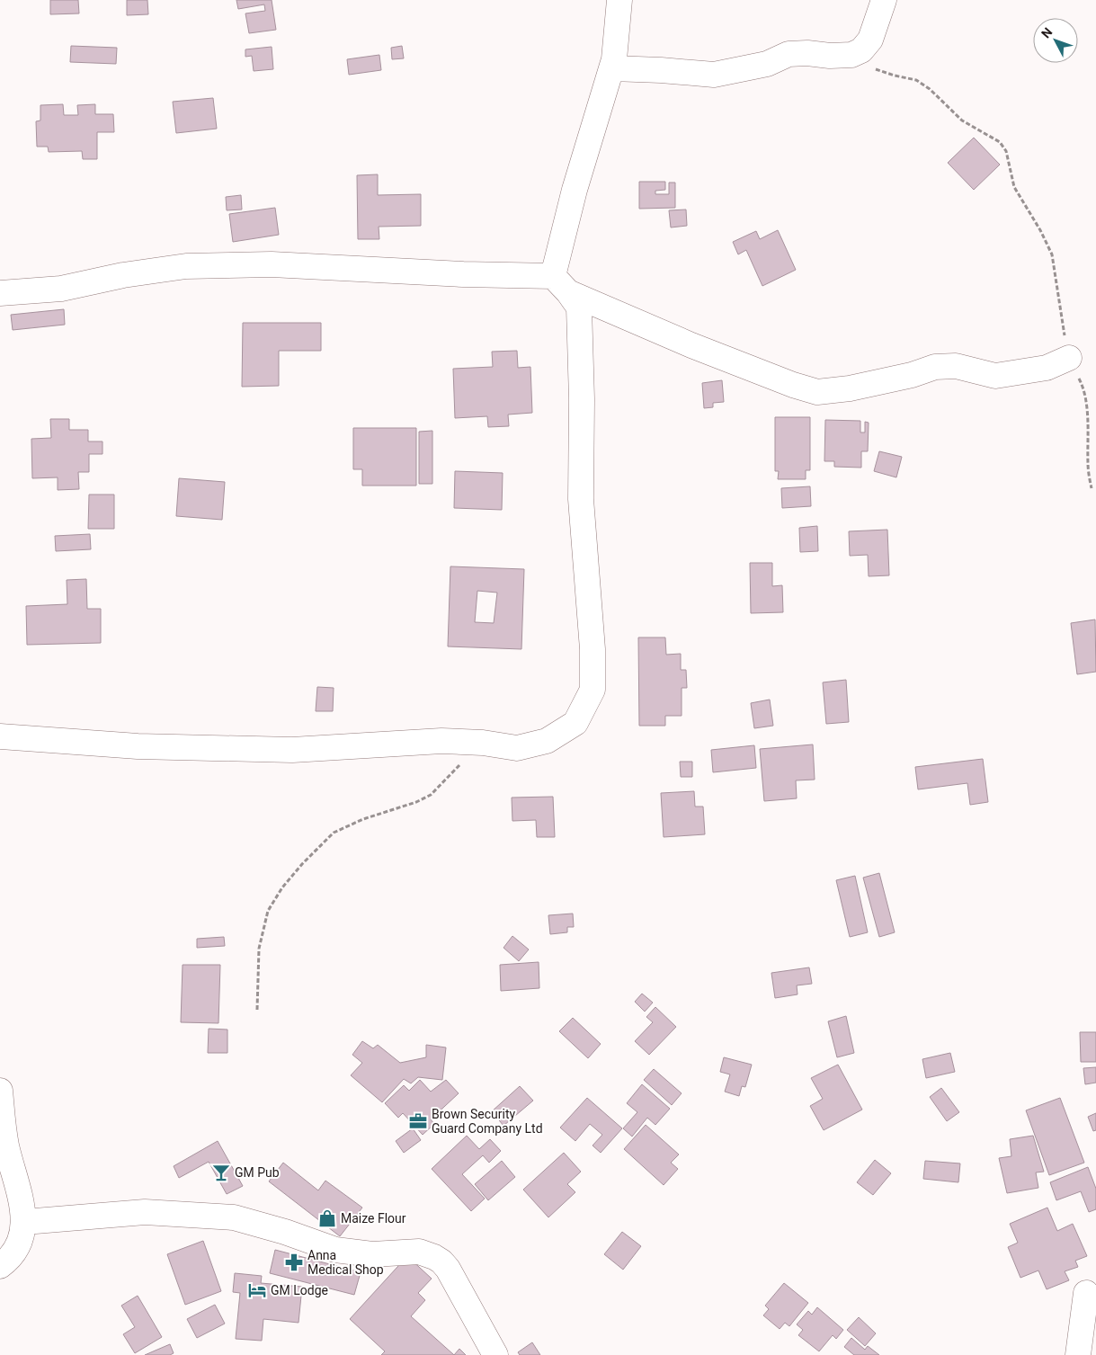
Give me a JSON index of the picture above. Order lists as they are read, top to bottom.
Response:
{
  "places": {
    "office": ["Brown Security Guard Company Ltd"],
    "bar": ["GM Pub"],
    "shop": ["Maize Flour"],
    "pharmacy": ["Anna Medical Shop"],
    "hotel": ["GM Lodge"]
  },
  "north": "top left"
}
